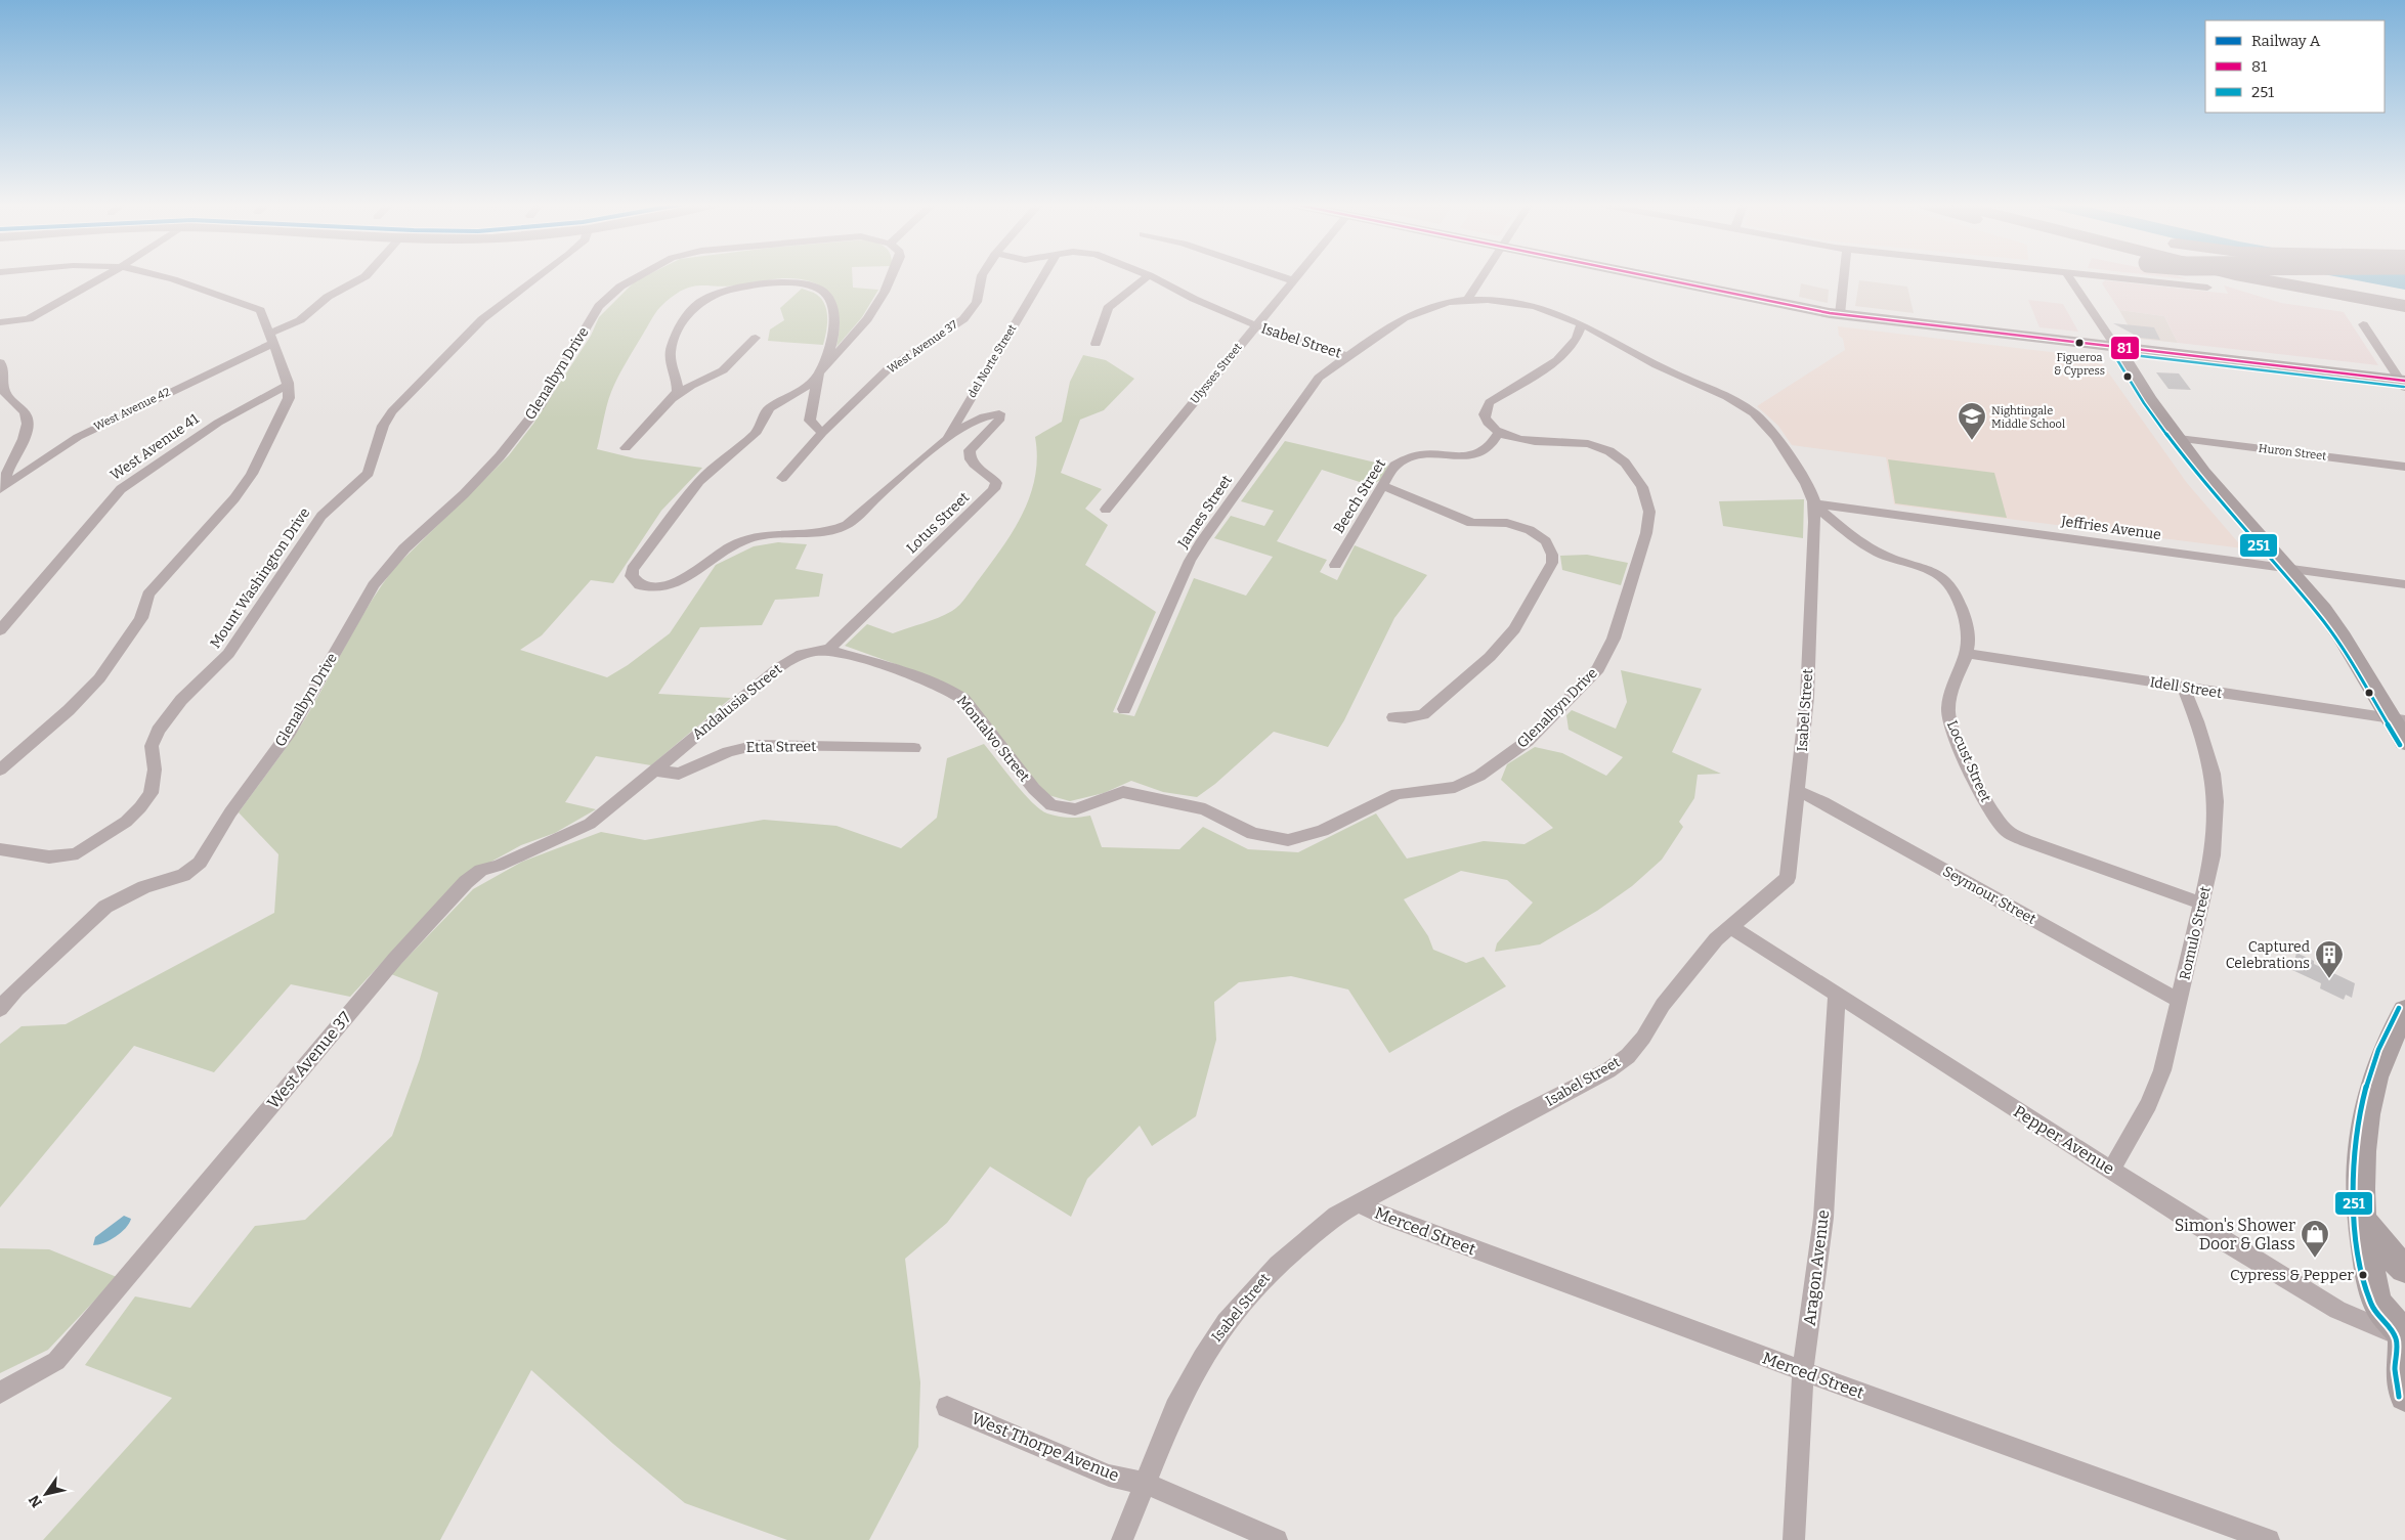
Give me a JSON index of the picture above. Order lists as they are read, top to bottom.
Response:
{
  "streets": {
    "street": [
      "Isabel Street",
      "West Avenue 37",
      "del Norte Street",
      "Glenalbyn Drive",
      "Ulysses Street",
      "West Avenue 42",
      "West Avenue 41",
      "Huron Street",
      "Beech Street",
      "James Street",
      "Lotus Street",
      "Jeffries Avenue",
      "Mount Washington Drive",
      "Idell Street",
      "Andalusia Street",
      "Montalvo Street",
      "Etta Street",
      "Locust Street",
      "Seymour Street",
      "Romulo Street",
      "Pepper Avenue",
      "Merced Street",
      "Aragon Avenue",
      "West Thorpe Avenue"
    ]
  },
  "crossings": [
    ["Isabel Street", "Ulysses Street"],
    ["Isabel Street", "James Street"],
    ["Isabel Street", "Jeffries Avenue"],
    ["Isabel Street", "Locust Street"],
    ["Isabel Street", "Seymour Street"],
    ["Isabel Street", "Pepper Avenue"],
    ["Isabel Street", "Merced Street"],
    ["Isabel Street", "West Thorpe Avenue"],
    ["West Avenue 37", "Andalusia Street"],
    ["West Avenue 37", "Etta Street"],
    ["del Norte Street", "Lotus Street"],
    ["Glenalbyn Drive", "Beech Street"],
    ["Glenalbyn Drive", "Montalvo Street"],
    ["Lotus Street", "Andalusia Street"],
    ["Lotus Street", "Montalvo Street"],
    ["Jeffries Avenue", "Locust Street"],
    ["Idell Street", "Locust Street"],
    ["Idell Street", "Romulo Street"],
    ["Andalusia Street", "Montalvo Street"],
    ["Andalusia Street", "Etta Street"],
    ["Locust Street", "Romulo Street"],
    ["Seymour Street", "Romulo Street"],
    ["Romulo Street", "Pepper Avenue"],
    ["Pepper Avenue", "Aragon Avenue"],
    ["Merced Street", "Aragon Avenue"]
  ],
  "places": {
    "other": ["Figueroa & Cypress", "Cypress & Pepper"],
    "school or university": ["Nightingale Middle School"],
    "building": ["Captured Celebrations"],
    "shop": ["Simon's Shower Door & Glass"]
  },
  "lines": ["transit line 81", "transit line 251"],
  "legend": ["Railway A", "81", "251"],
  "north": "bottom left"
}
